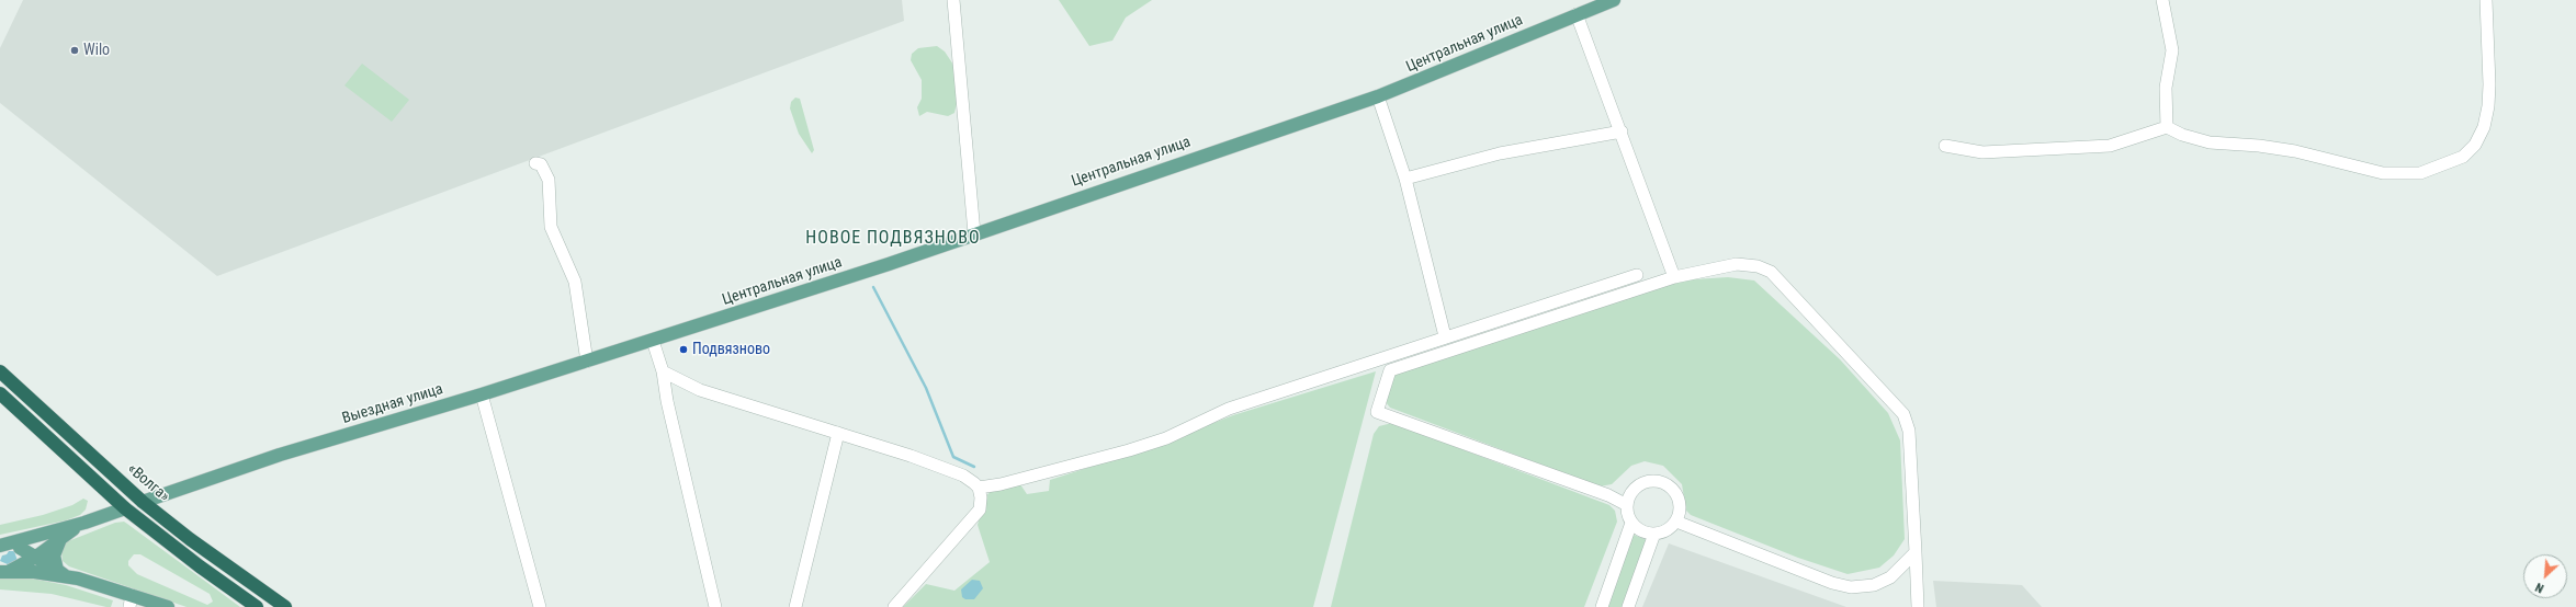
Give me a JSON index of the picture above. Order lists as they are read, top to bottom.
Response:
{
  "streets": {
    "highway": ["«Волга»"],
    "main road": ["Центральная улица", "Выездная улица"]
  },
  "crossings": [
    ["Центральная улица", "Выездная улица"],
    ["Выездная улица", "«Волга»"]
  ],
  "districts": ["НОВОЕ ПОДВЯЗНОВО"],
  "places": ["Wilo", "Подвязново"],
  "north": "bottom left"
}
